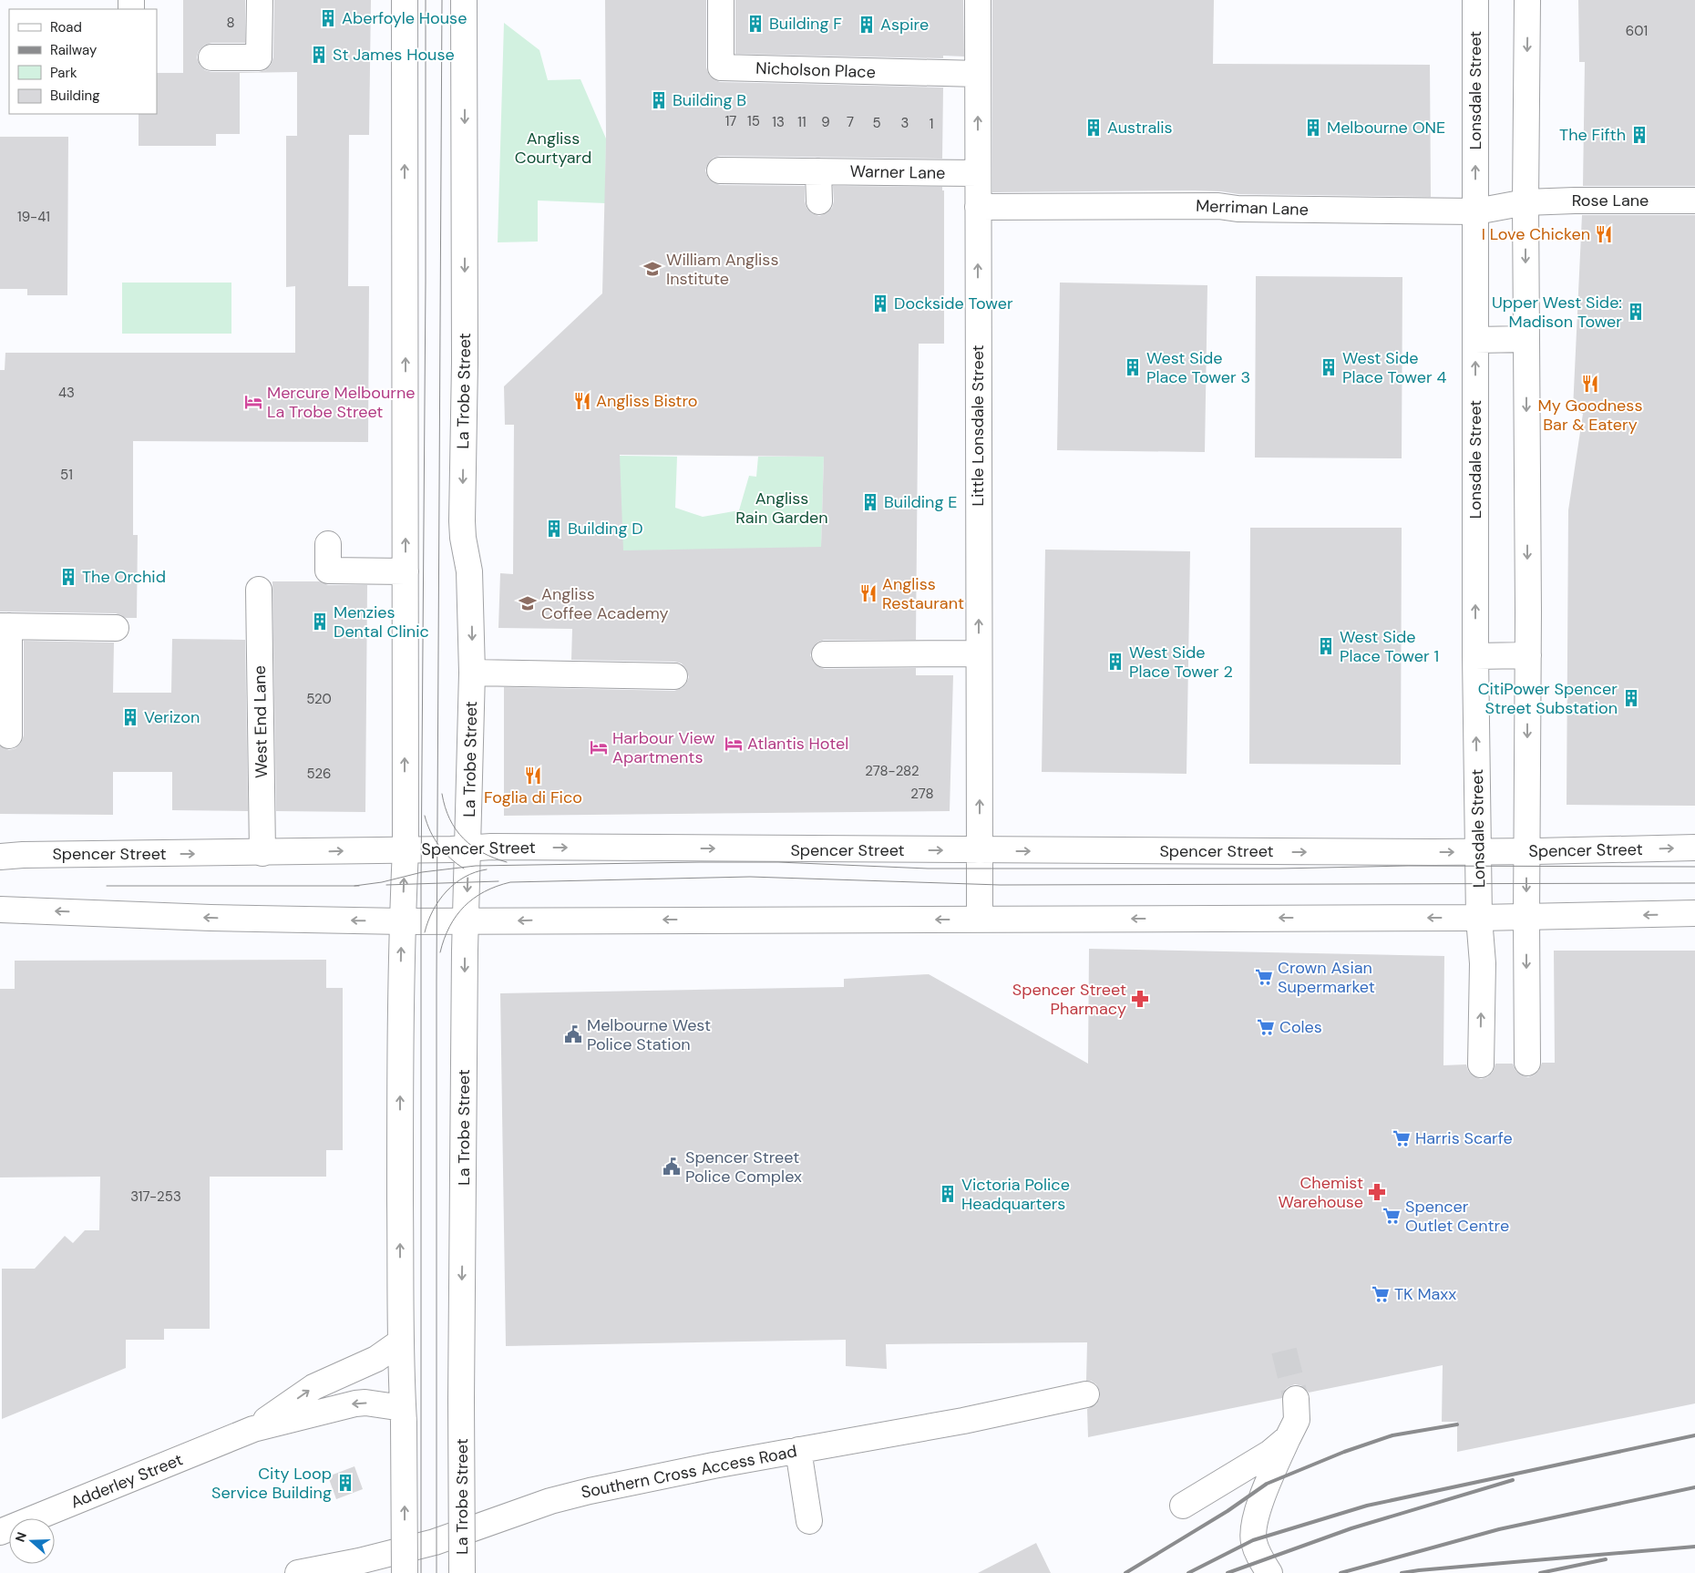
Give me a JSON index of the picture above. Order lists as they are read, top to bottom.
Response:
{
  "streets": {
    "main road": [
      "Nicholson Place",
      "Lonsdale Street",
      "Warner Lane",
      "Rose Lane",
      "Merriman Lane",
      "La Trobe Street",
      "Little Lonsdale Street",
      "West End Lane",
      "Spencer Street",
      "Southern Cross Access Road",
      "Adderley Street"
    ]
  },
  "crossings": [
    ["Nicholson Place", "Little Lonsdale Street"],
    ["Lonsdale Street", "Merriman Lane"],
    ["Lonsdale Street", "Spencer Street"],
    ["Warner Lane", "Little Lonsdale Street"],
    ["Rose Lane", "Merriman Lane"],
    ["Merriman Lane", "Little Lonsdale Street"],
    ["La Trobe Street", "Spencer Street"],
    ["Little Lonsdale Street", "Spencer Street"],
    ["West End Lane", "Spencer Street"]
  ],
  "one_way": ["Little Lonsdale Street"],
  "parks": ["Angliss Courtyard", "Angliss Rain Garden"],
  "places": {
    "building": [
      "Aberfoyle House",
      "Building F",
      "Aspire",
      "St James House",
      "Building B",
      "Australis",
      "Melbourne ONE",
      "The Fifth",
      "Dockside Tower",
      "Upper West Side: Madison Tower",
      "West Side Place Tower 3",
      "West Side Place Tower 4",
      "Building E",
      "Building D",
      "The Orchid",
      "Menzies Dental Clinic",
      "West Side Place Tower 1",
      "West Side Place Tower 2",
      "CitiPower Spencer Street Substation",
      "Verizon",
      "Victoria Police Headquarters",
      "City Loop Service Building"
    ],
    "restaurant": [
      "I Love Chicken",
      "My Goodness Bar & Eatery",
      "Angliss Bistro",
      "Angliss Restaurant",
      "Foglia di Fico"
    ],
    "school or university": ["William Angliss Institute", "Angliss Coffee Academy"],
    "hotel": ["Mercure Melbourne La Trobe Street", "Atlantis Hotel", "Harbour View Apartments"],
    "supermarket": [
      "Crown Asian Supermarket",
      "Coles",
      "Harris Scarfe",
      "Spencer Outlet Centre",
      "TK Maxx"
    ],
    "pharmacy": ["Spencer Street Pharmacy", "Chemist Warehouse"],
    "public building": ["Melbourne West Police Station", "Spencer Street Police Complex"]
  },
  "house_numbers": [
    "8",
    "601",
    "17",
    "15",
    "13",
    "11",
    "9",
    "7",
    "5",
    "3",
    "1",
    "19-41",
    "43",
    "51",
    "520",
    "278-282",
    "526",
    "278",
    "317-253"
  ],
  "legend": [
    "Road",
    "Railway",
    "Park",
    "Building"
  ],
  "north": "left"
}
